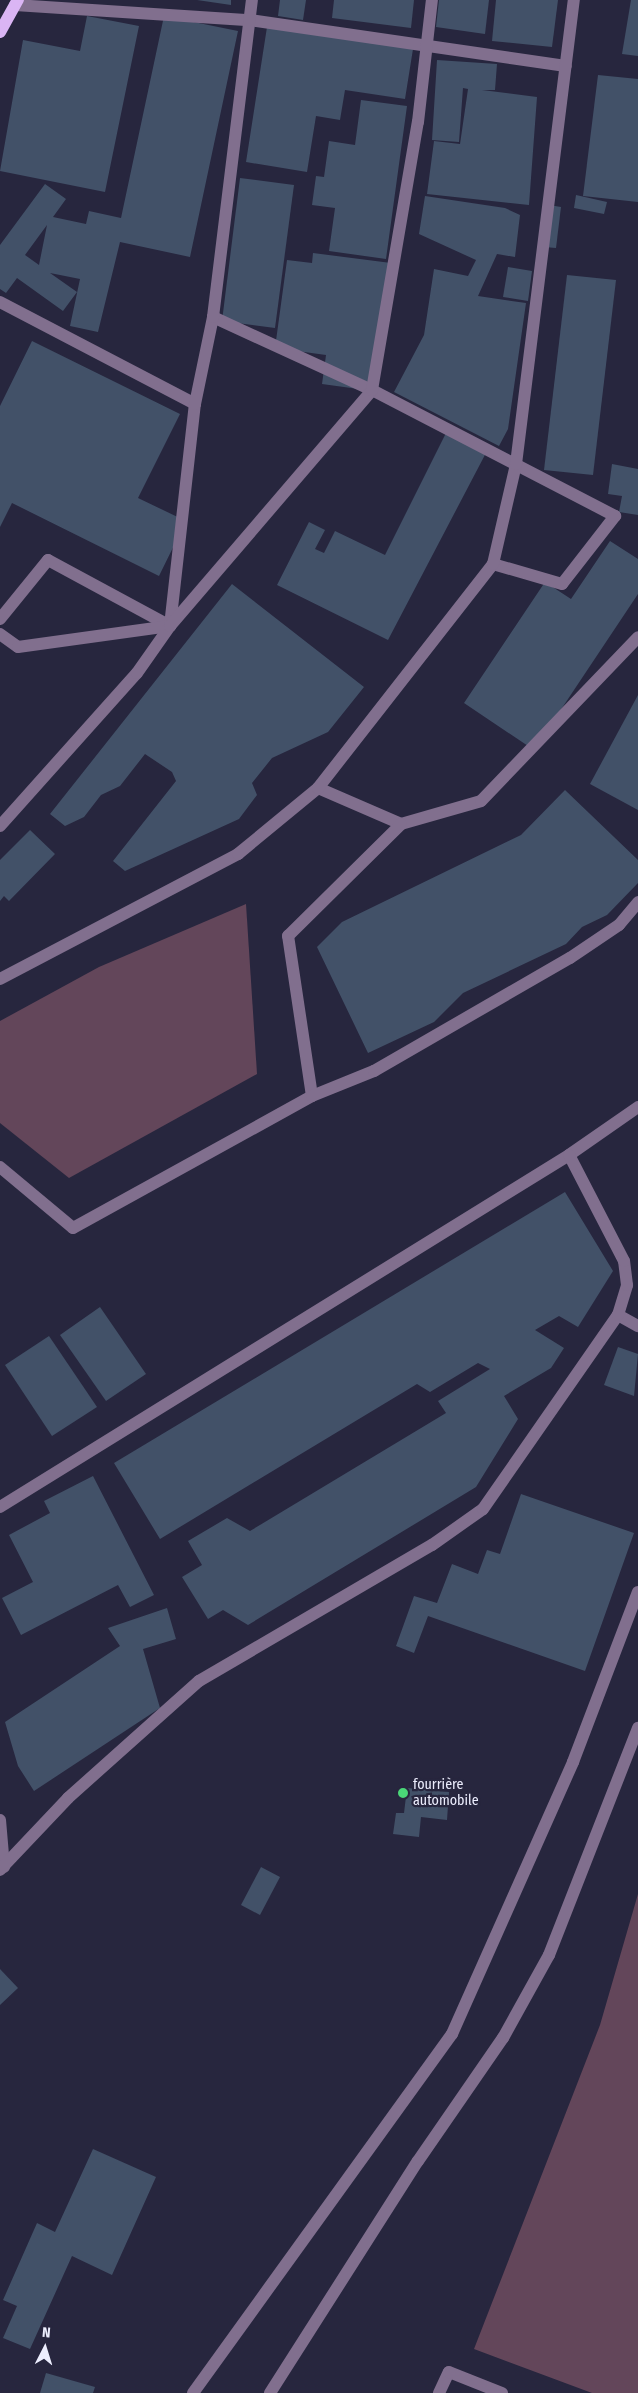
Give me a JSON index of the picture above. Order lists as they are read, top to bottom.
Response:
{
  "places": ["fourrière automobile"],
  "north": "top"
}
